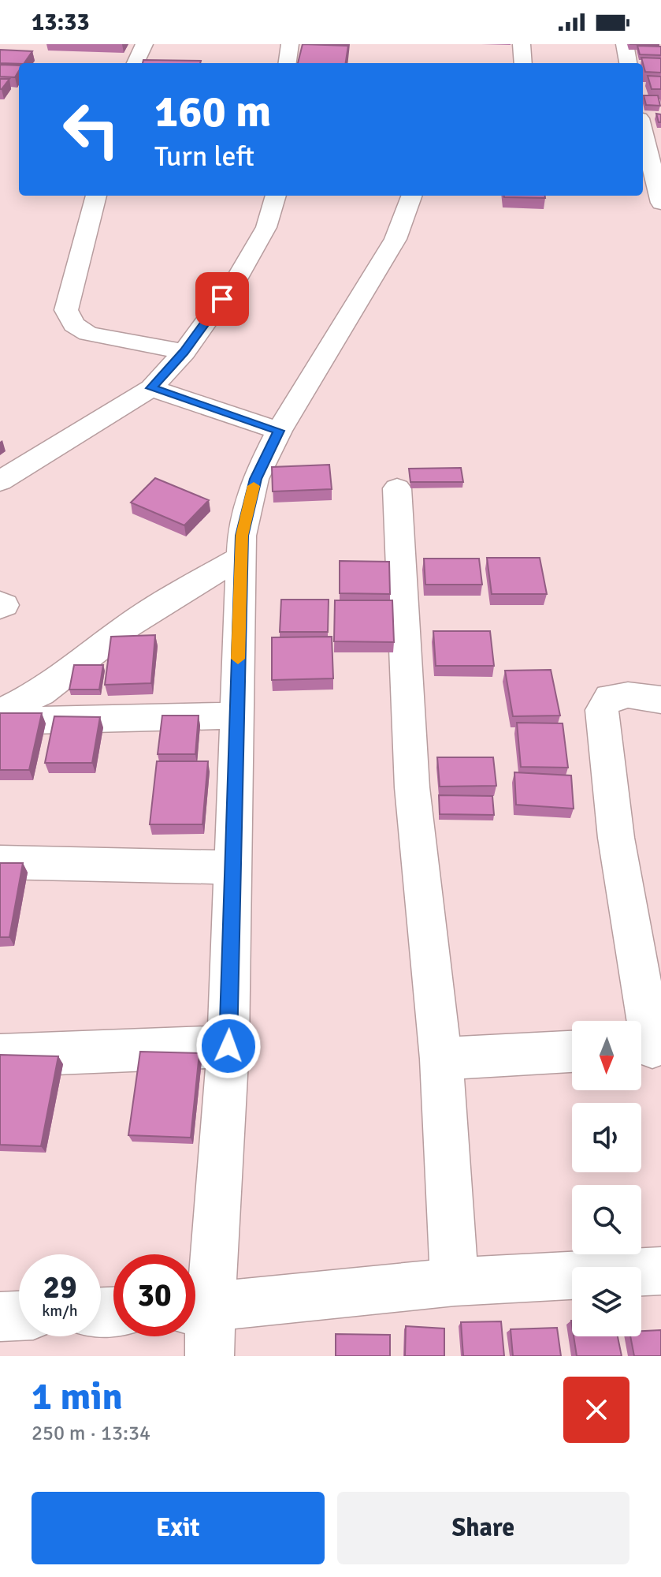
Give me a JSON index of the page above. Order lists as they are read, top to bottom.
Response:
{
  "north": "bottom",
  "page": {
    "status": "13:33",
    "turn": ["160 m", "Turn left"],
    "speed": "29 km/h",
    "limit": "30",
    "heading": ["1 min", "250 m · 13:34"],
    "buttons": ["Exit", "Share"]
  }
}
